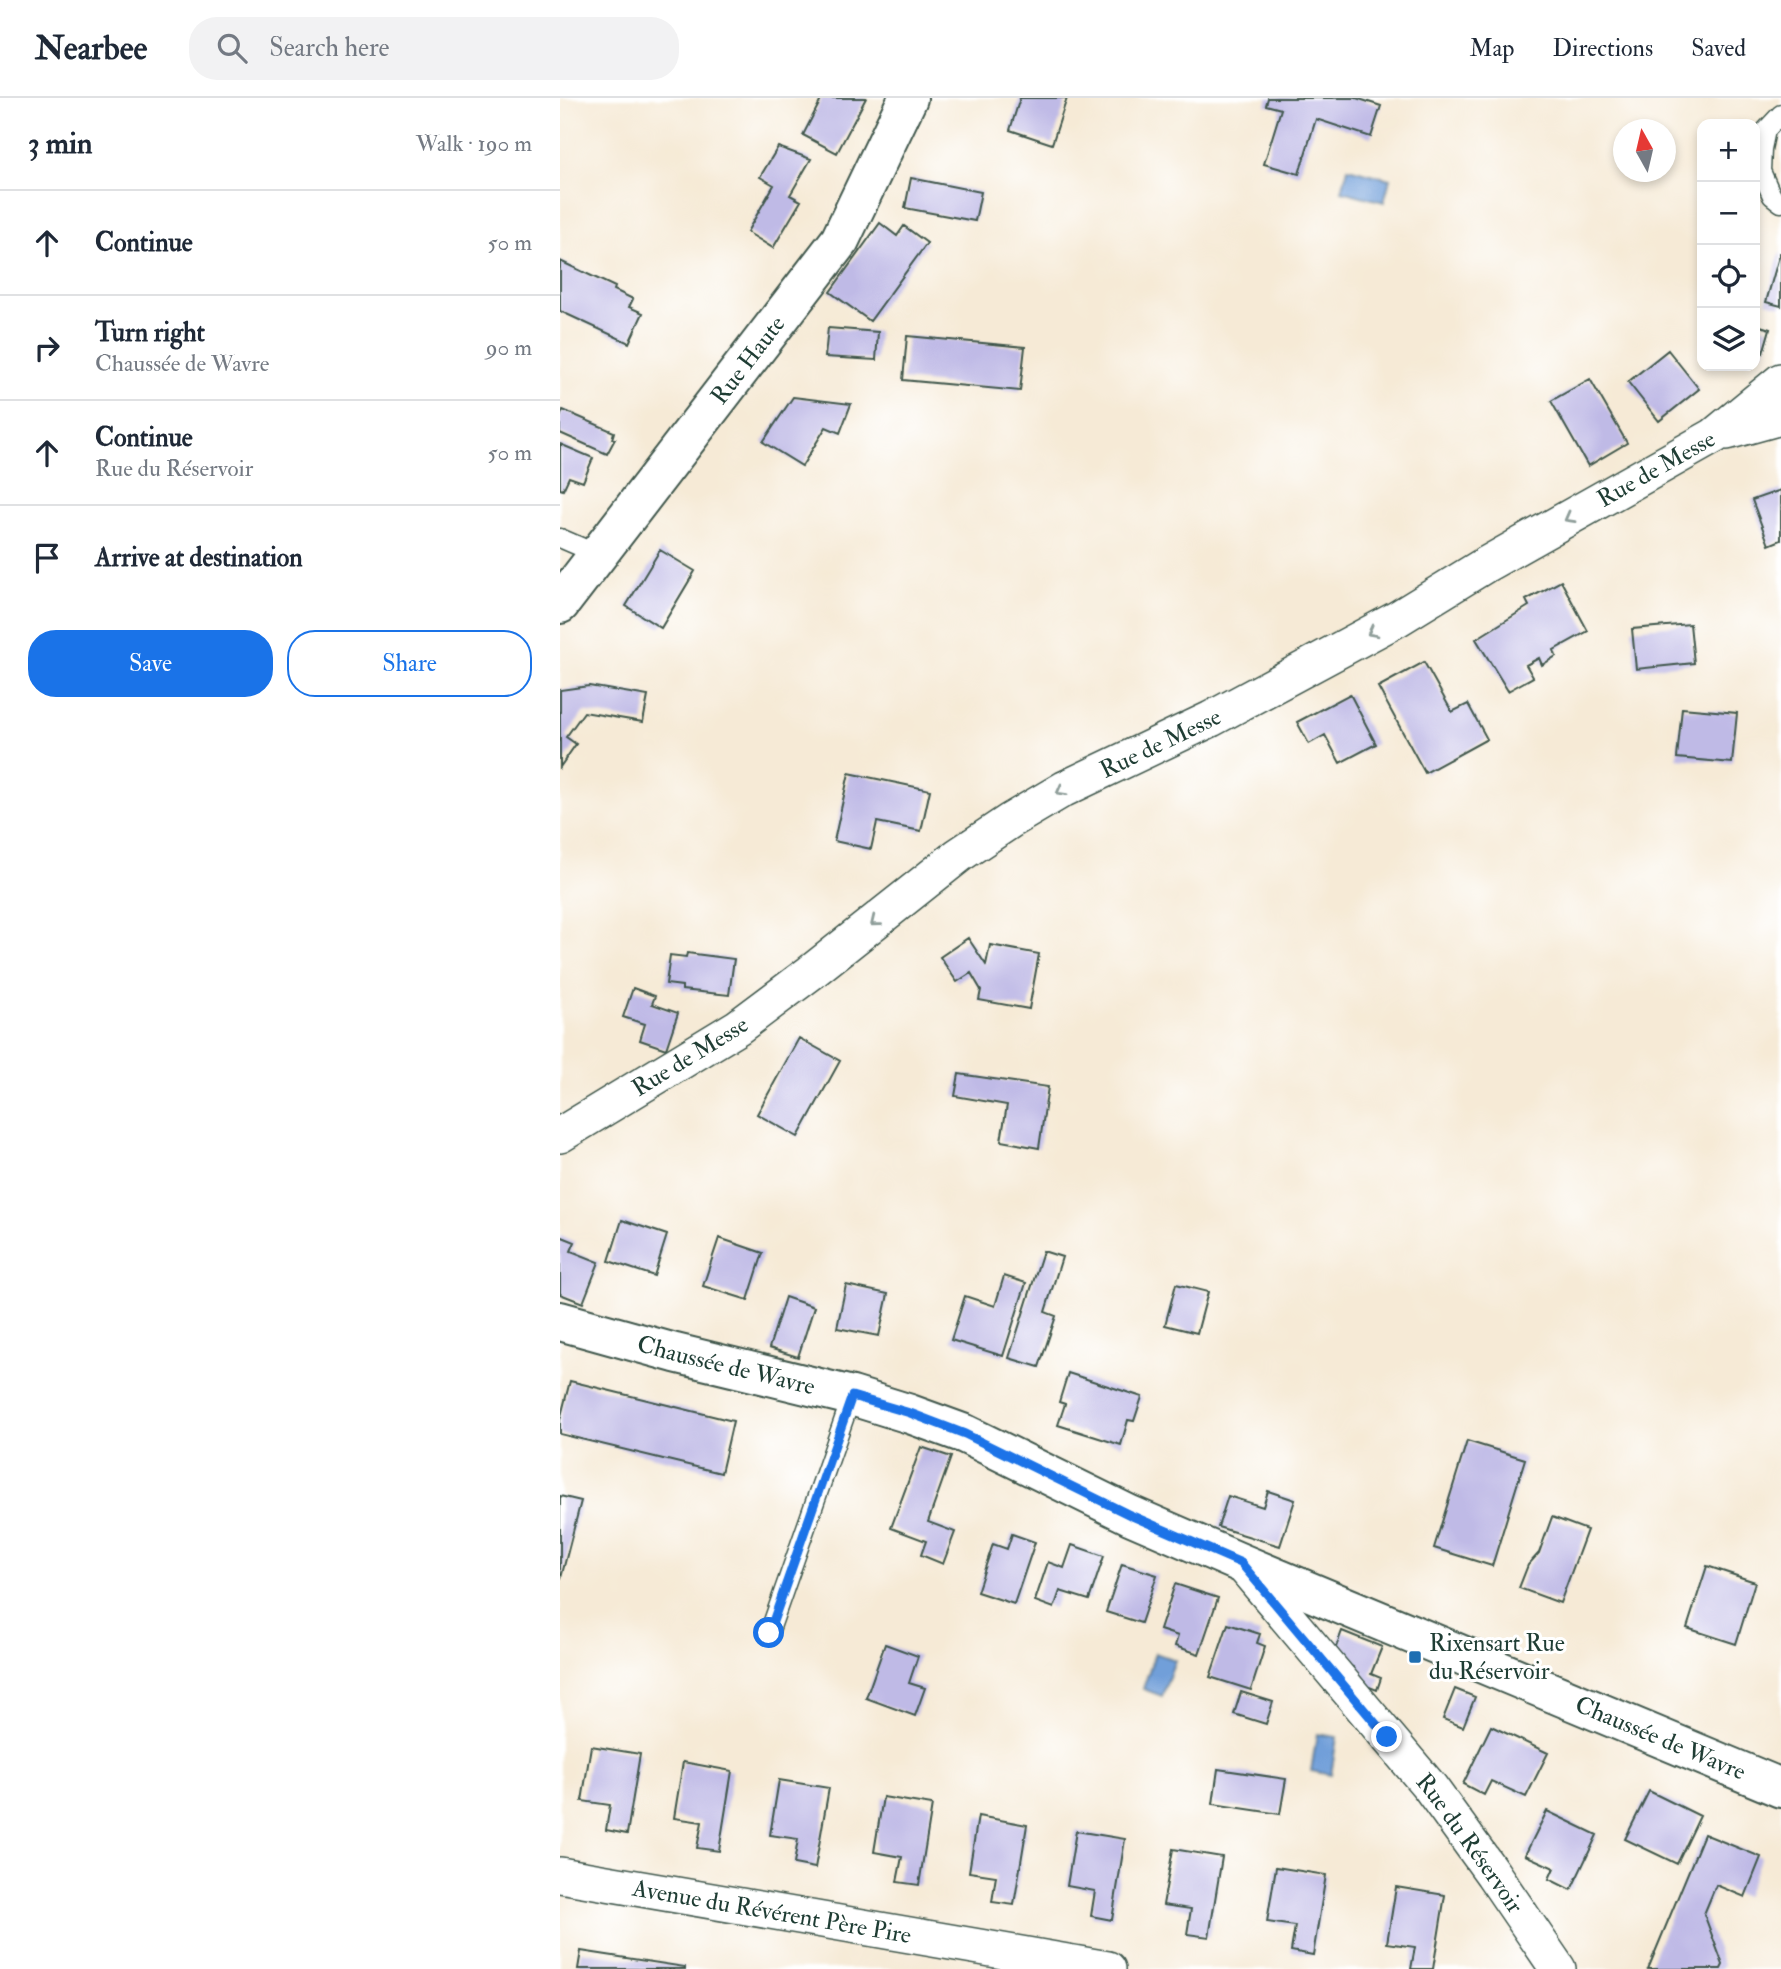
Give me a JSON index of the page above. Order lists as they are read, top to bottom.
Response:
{
  "streets": {
    "street": [
      "Rue Haute",
      "Rue de Messe",
      "Chaussée de Wavre",
      "Rue du Réservoir",
      "Avenue du Révérent Père Pire"
    ]
  },
  "crossings": [
    ["Chaussée de Wavre", "Rue du Réservoir"]
  ],
  "one_way": ["Rue de Messe"],
  "places": {
    "transit": ["Rixensart Rue du Réservoir"]
  },
  "north": "top",
  "page": {
    "header": "Nearbee",
    "search": "Search here",
    "nav": ["Map", "Directions", "Saved"],
    "heading": ["3 min", "Walk · 190 m"],
    "map_buttons": ["+", "−"],
    "list": [
      ["Continue", "50 m"],
      ["Turn right", "Chaussée de Wavre", "90 m"],
      ["Continue", "Rue du Réservoir", "50 m"],
      "Arrive at destination"
    ],
    "buttons": ["Save", "Share"]
  }
}
